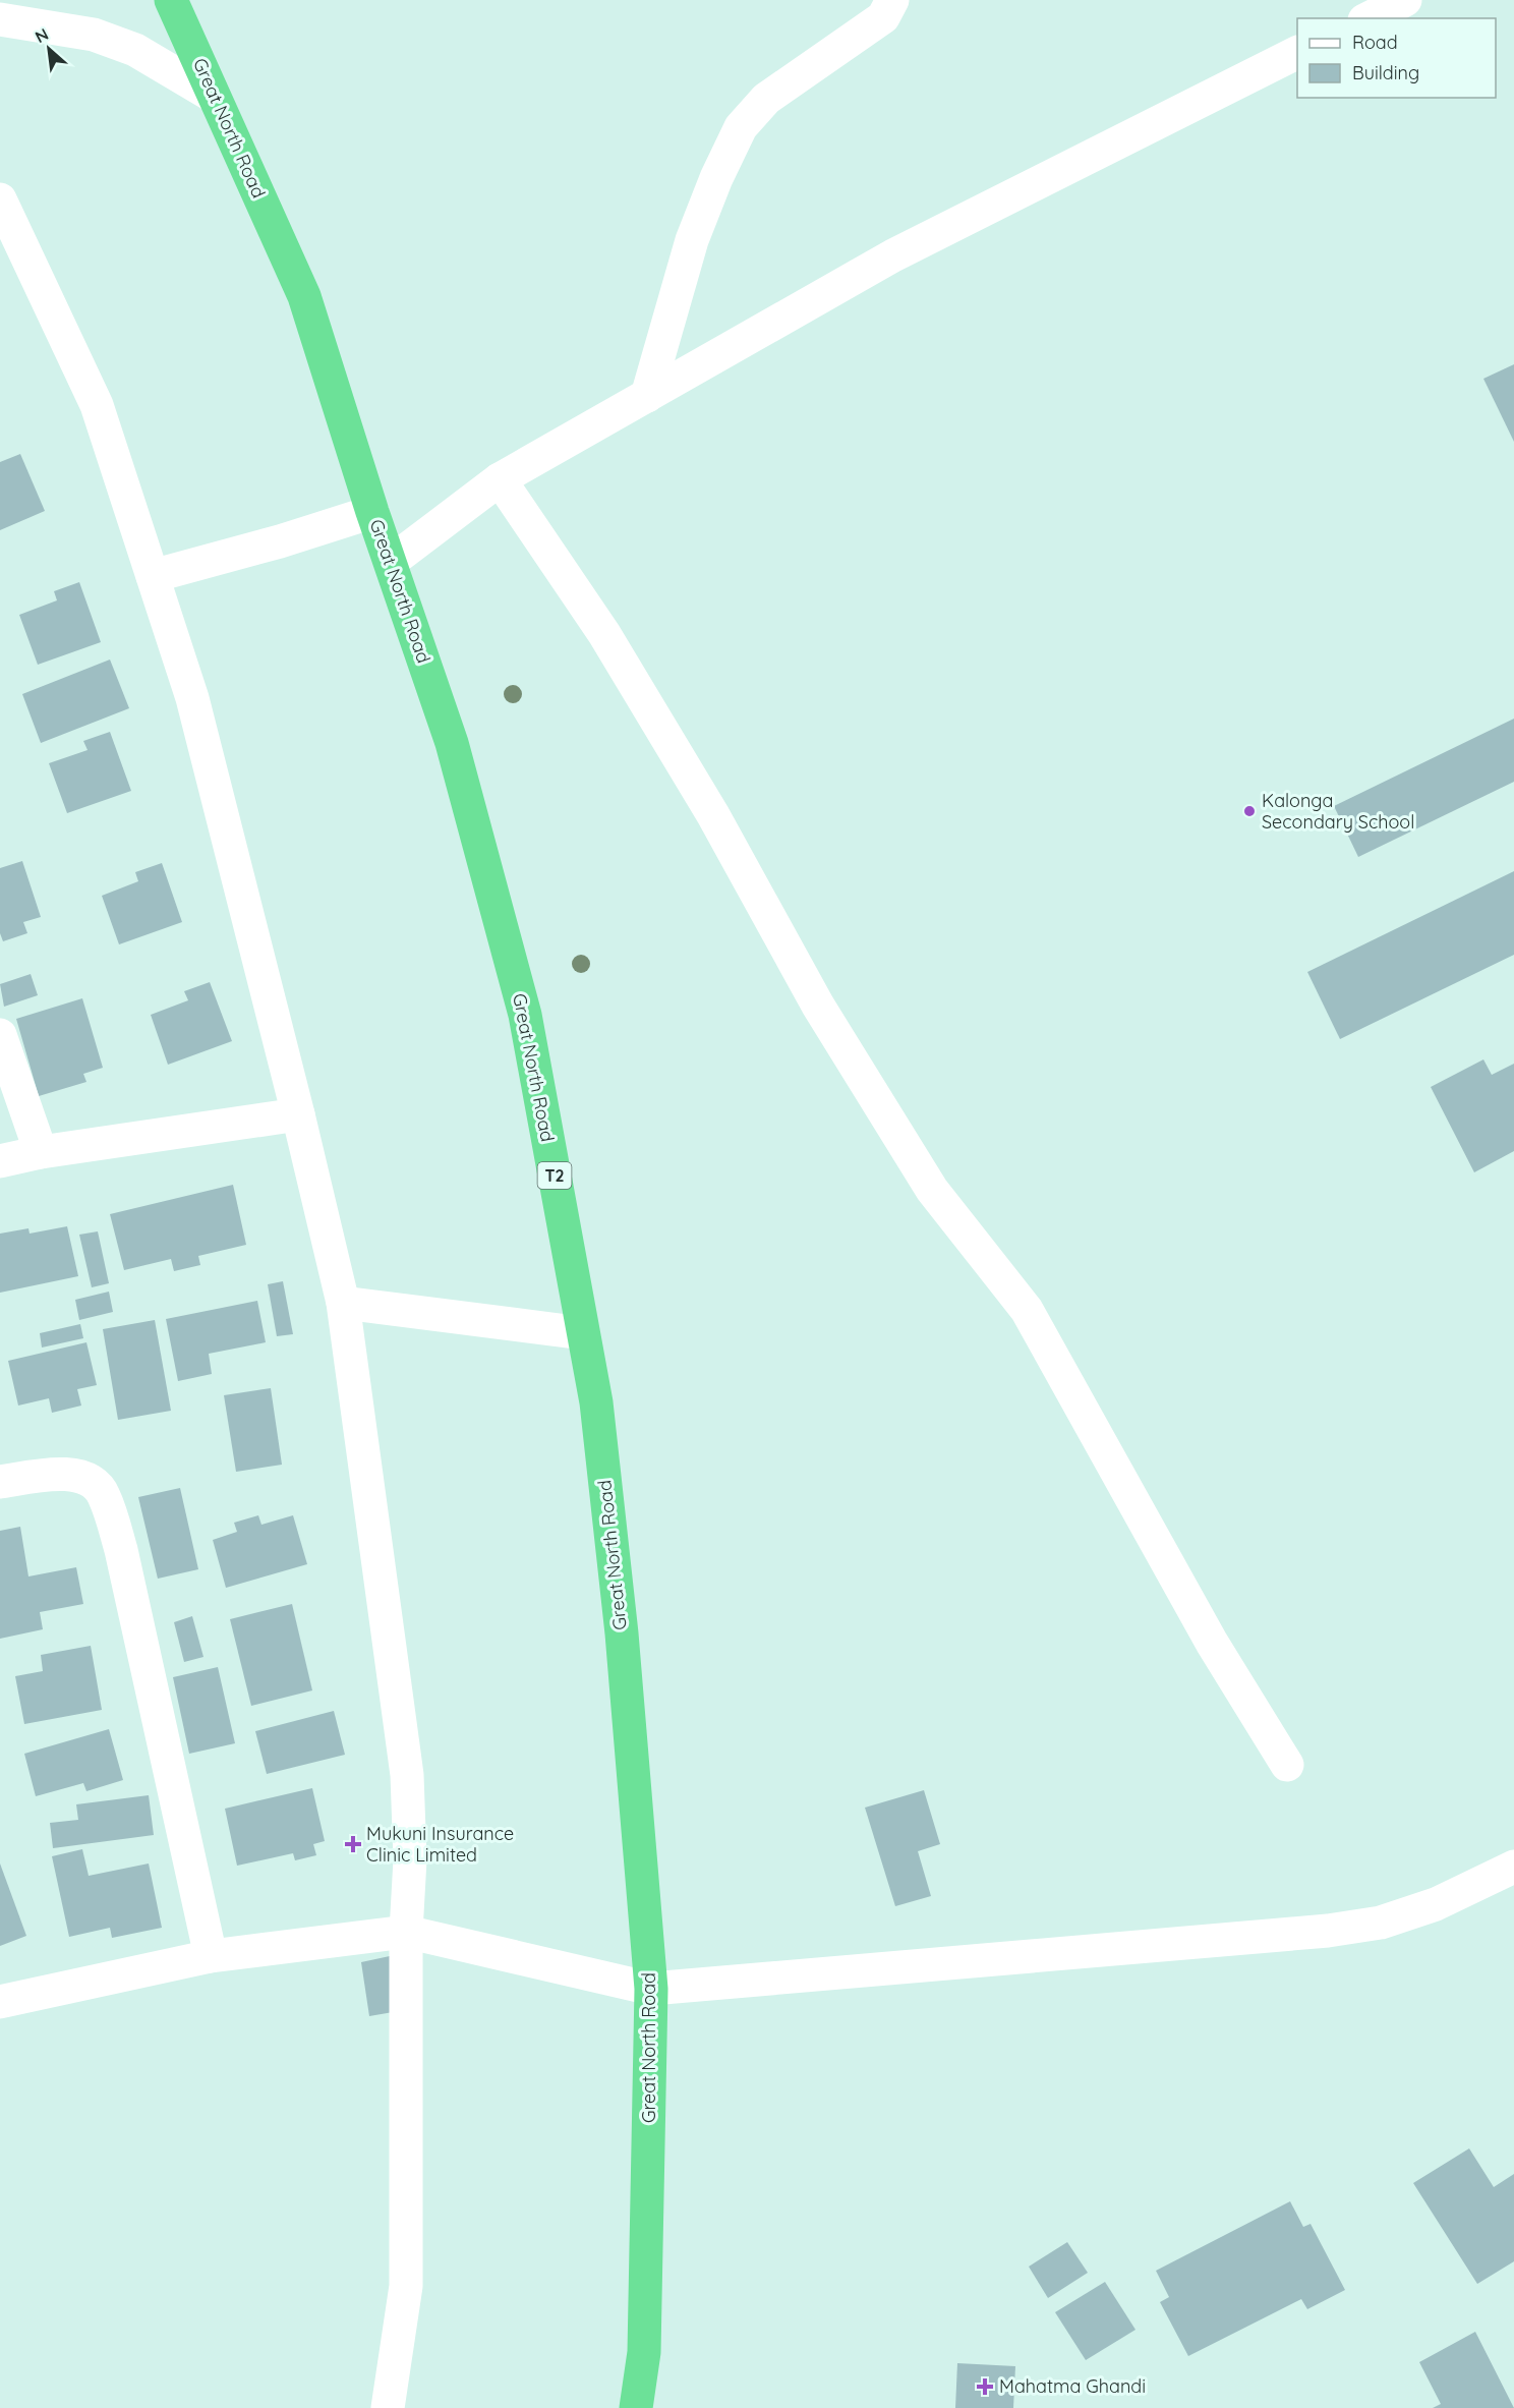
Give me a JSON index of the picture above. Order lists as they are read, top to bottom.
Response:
{
  "streets": {
    "highway": ["Great North Road", "T2"]
  },
  "places": {
    "other": ["Kalonga Secondary School"],
    "health": ["Mukuni Insurance Clinic Limited", "Mahatma Ghandi"]
  },
  "legend": ["Road", "Building"],
  "north": "top left"
}
